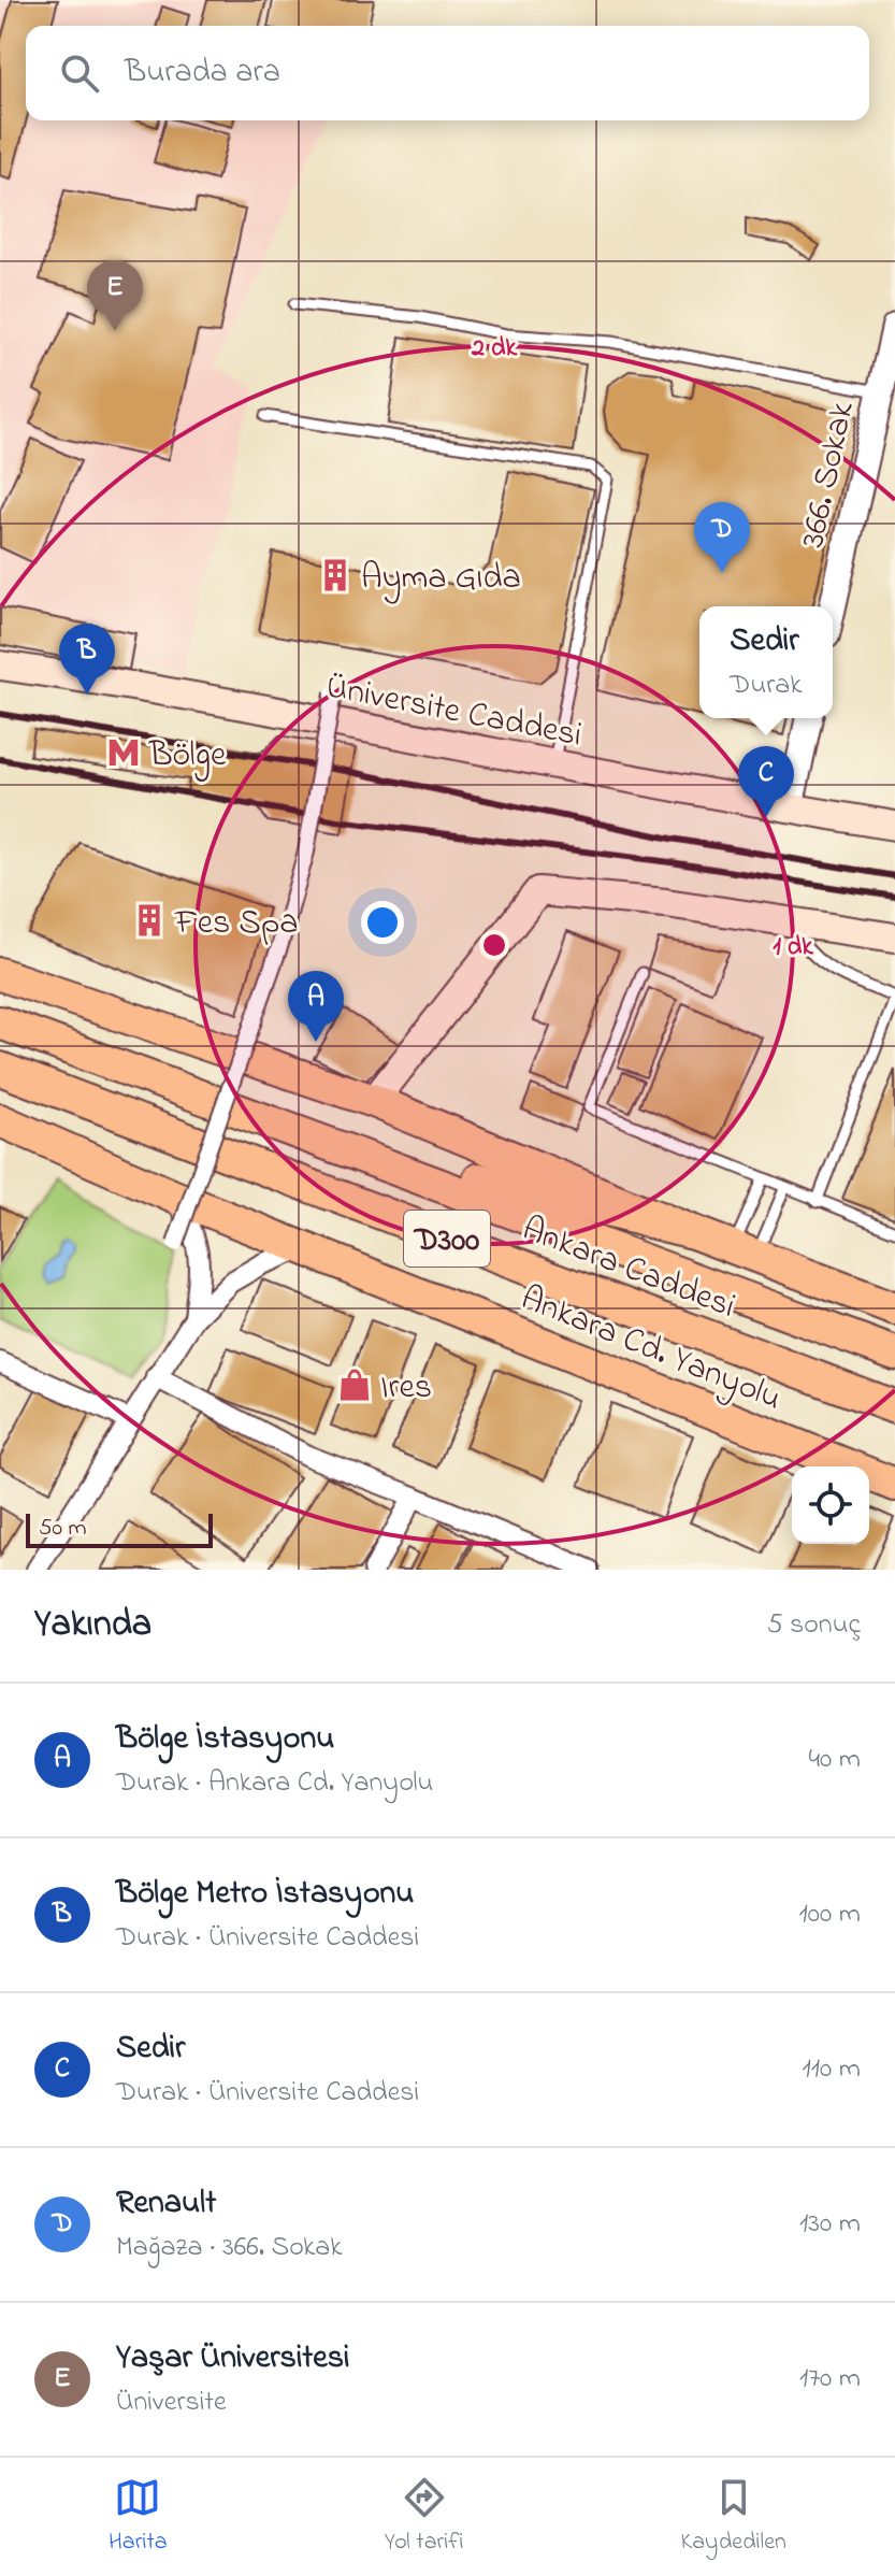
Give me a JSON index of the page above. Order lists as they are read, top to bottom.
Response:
{
  "streets": {
    "main road": [
      "Üniversite Caddesi",
      "D300",
      "Ankara Caddesi",
      "Ankara Cd. Yanyolu"
    ],
    "street": ["366. Sokak"]
  },
  "places": {
    "building": ["Ayma Gıda", "Fes Spa"],
    "metro station": ["Bölge"],
    "shop": ["Ires"]
  },
  "scale_bar": "50 m",
  "page": {
    "search": "Burada ara",
    "pins": [
      "E",
      "D",
      "B",
      "C",
      "A"
    ],
    "popup": ["Sedir", "Durak"],
    "scale": "50 m",
    "heading": ["Yakında", "5 sonuç"],
    "list": [
      {
        "mark": "A",
        "name": "Bölge İstasyonu",
        "note": "Durak · Ankara Cd. Yanyolu",
        "value": "40 m"
      },
      {
        "mark": "B",
        "name": "Bölge Metro İstasyonu",
        "note": "Durak · Üniversite Caddesi",
        "value": "100 m"
      },
      {
        "mark": "C",
        "name": "Sedir",
        "note": "Durak · Üniversite Caddesi",
        "value": "110 m"
      },
      {
        "mark": "D",
        "name": "Renault",
        "note": "Mağaza · 366. Sokak",
        "value": "130 m"
      },
      {
        "mark": "E",
        "name": "Yaşar Üniversitesi",
        "note": "Üniversite",
        "value": "170 m"
      }
    ],
    "nav": ["Harita", "Yol tarifi", "Kaydedilen"]
  },
  "rings": ["2 dk", "1 dk"]
}
